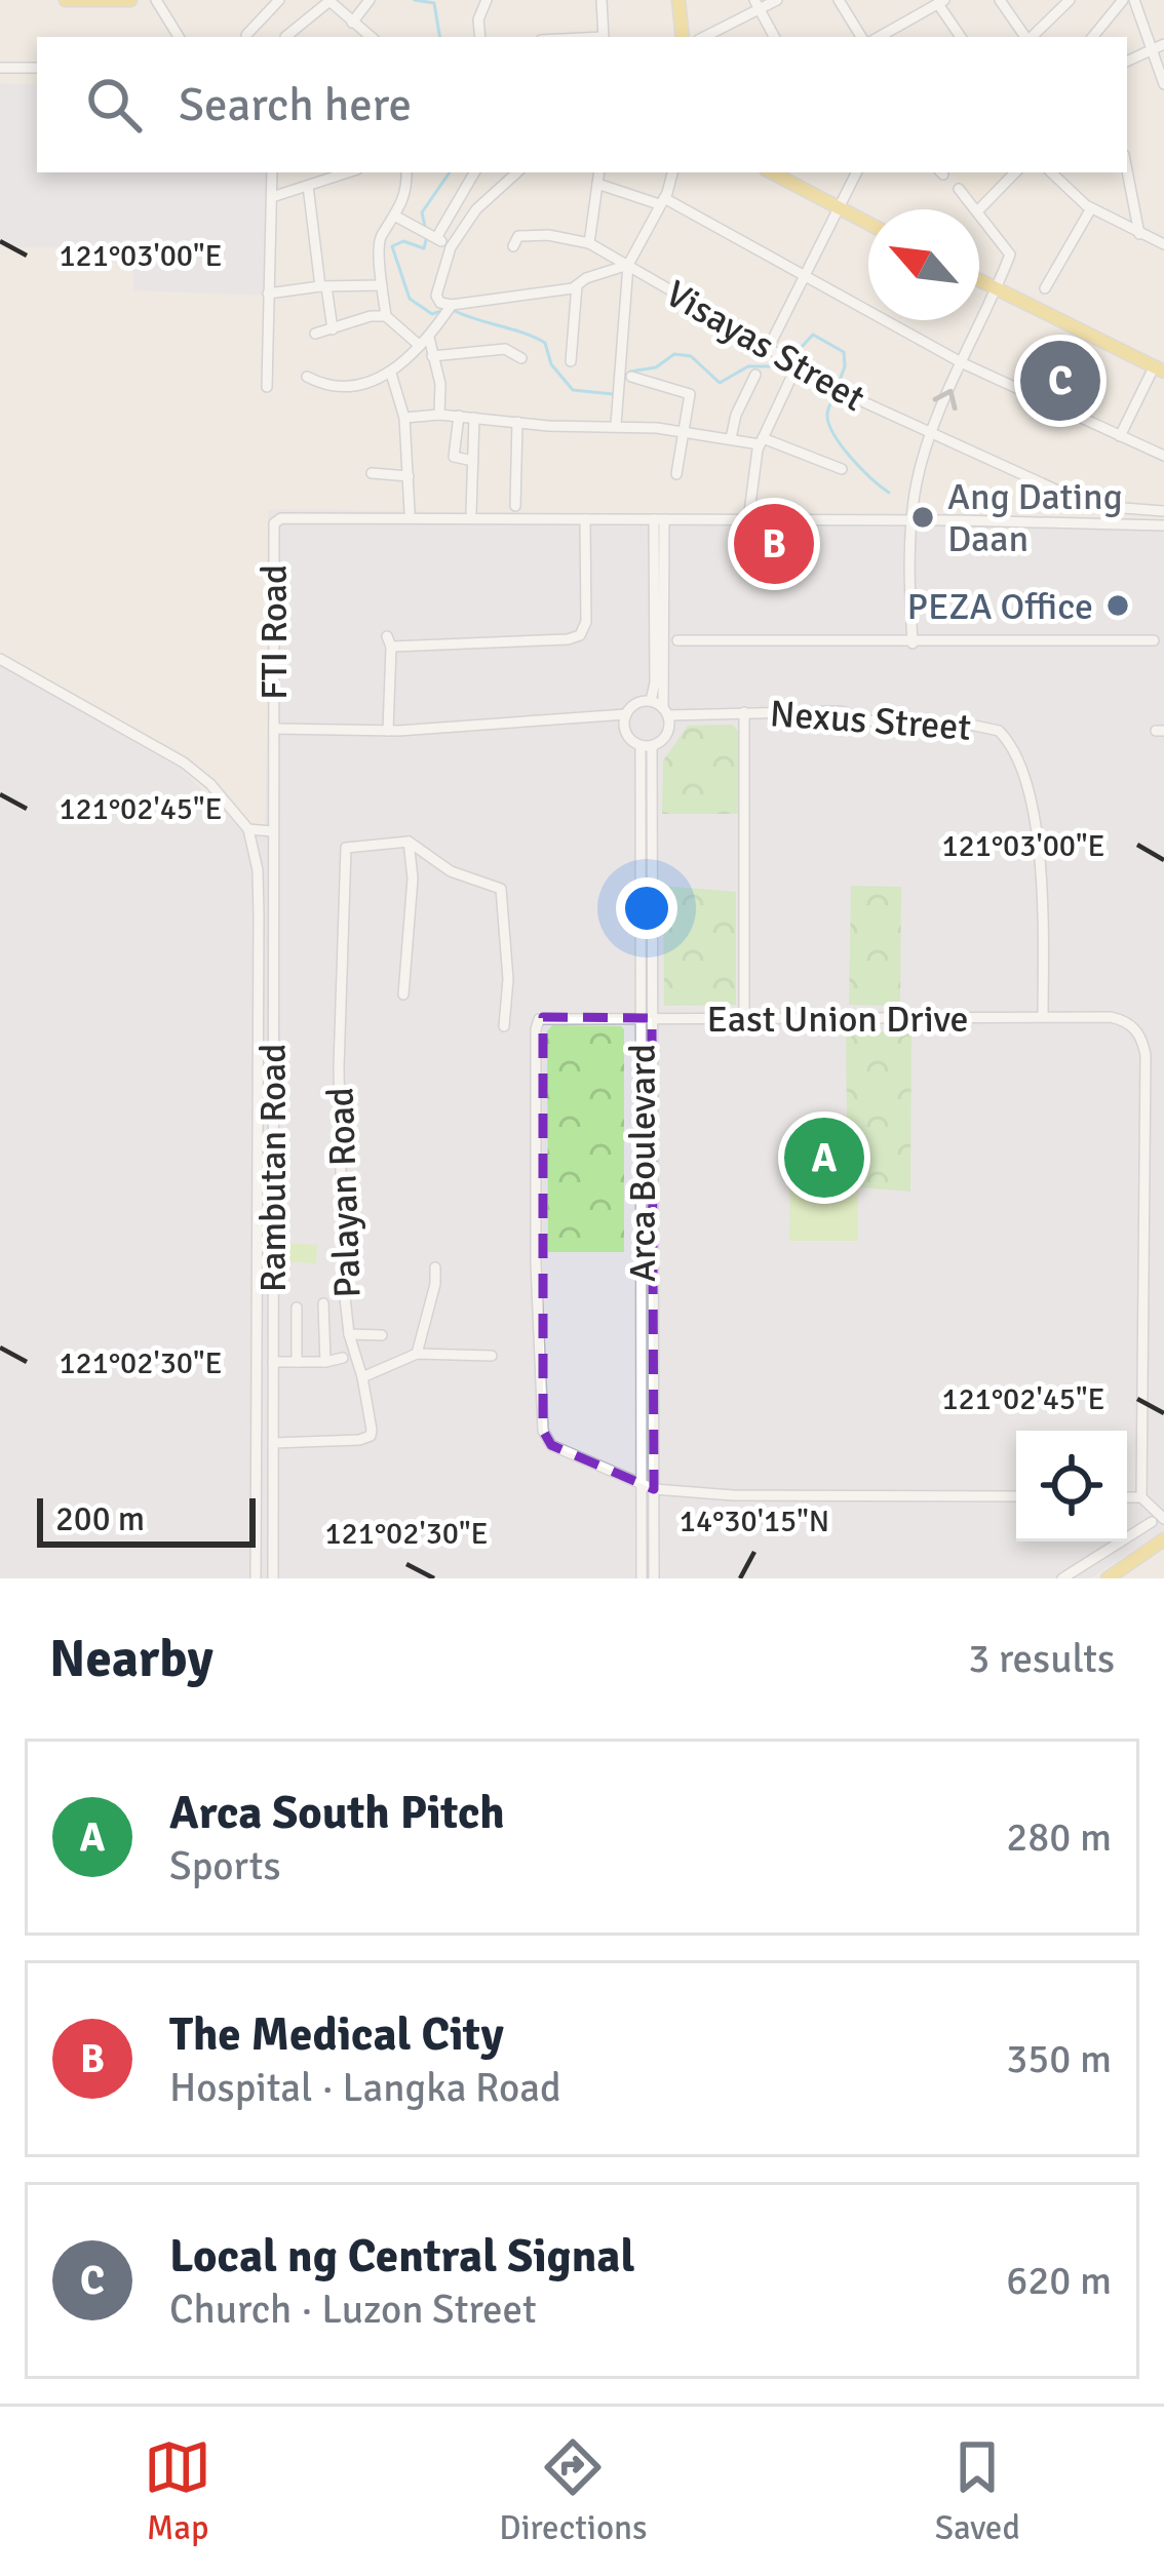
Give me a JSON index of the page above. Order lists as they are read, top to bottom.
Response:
{
  "streets": {
    "street": [
      "Visayas Street",
      "FTI Road",
      "Nexus Street",
      "East Union Drive",
      "Arca Boulevard",
      "Rambutan Road",
      "Palayan Road"
    ]
  },
  "crossings": [
    ["FTI Road", "Rambutan Road"],
    ["Nexus Street", "East Union Drive"],
    ["Nexus Street", "Arca Boulevard"],
    ["East Union Drive", "Arca Boulevard"],
    ["Rambutan Road", "Palayan Road"]
  ],
  "places": ["Ang Dating Daan", "PEZA Office"],
  "scale_bar": "200 m",
  "north": "top left",
  "page": {
    "search": "Search here",
    "pins": ["C", "B", "A"],
    "scale": "200 m",
    "heading": ["Nearby", "3 results"],
    "list": [
      {
        "mark": "A",
        "name": "Arca South Pitch",
        "note": "Sports",
        "value": "280 m"
      },
      {
        "mark": "B",
        "name": "The Medical City",
        "note": "Hospital · Langka Road",
        "value": "350 m"
      },
      {
        "mark": "C",
        "name": "Local ng Central Signal",
        "note": "Church · Luzon Street",
        "value": "620 m"
      }
    ],
    "nav": ["Map", "Directions", "Saved"]
  },
  "coordinates": [
    "121°03'00\"E",
    "121°02'45\"E",
    "121°02'30\"E",
    "14°30'15\"N"
  ]
}
